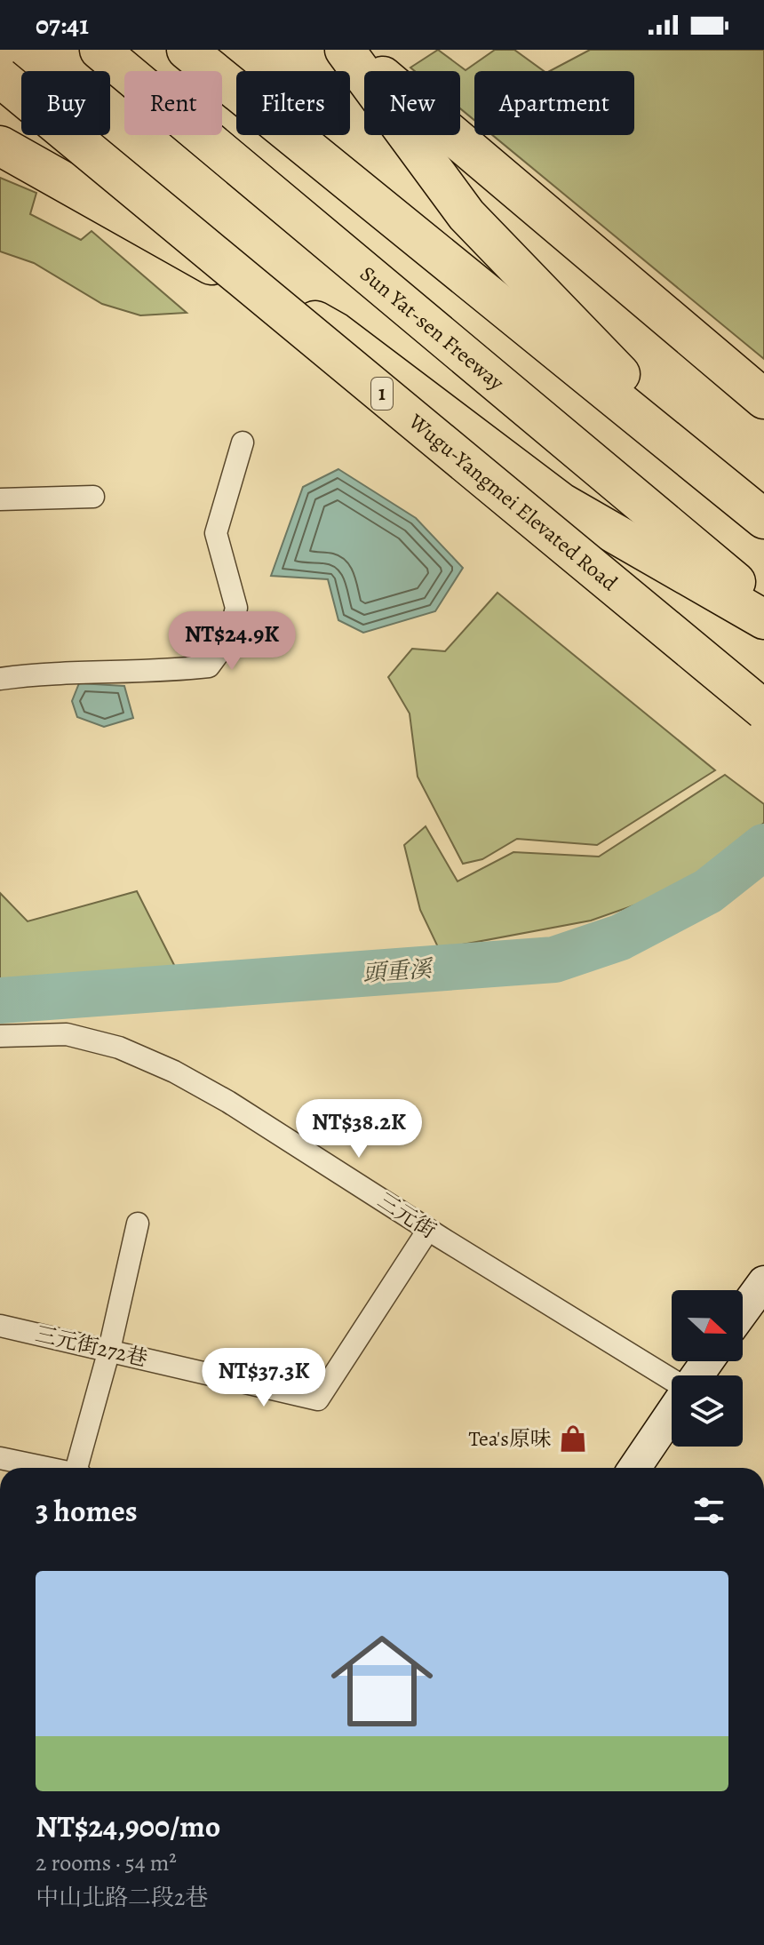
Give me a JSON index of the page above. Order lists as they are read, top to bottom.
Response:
{
  "streets": {
    "highway": ["Sun Yat-sen Freeway", "1", "Wugu-Yangmei Elevated Road"],
    "street": ["三元街", "三元街272巷"]
  },
  "crossings": [
    ["三元街", "三元街272巷"]
  ],
  "water": ["頭重溪"],
  "places": {
    "shop": ["Tea's原味"]
  },
  "north": "right",
  "page": {
    "status": "07:41",
    "chip": [
      "Buy",
      "Rent",
      "Filters",
      "New",
      "Apartment"
    ],
    "price": ["NT$24.9K", "NT$38.2K", "NT$37.3K"],
    "heading": "3 homes",
    "list": [
      {
        "name": "NT$24,900/mo",
        "note": "2 rooms · 54 m² · 中山北路二段2巷"
      }
    ]
  }
}
